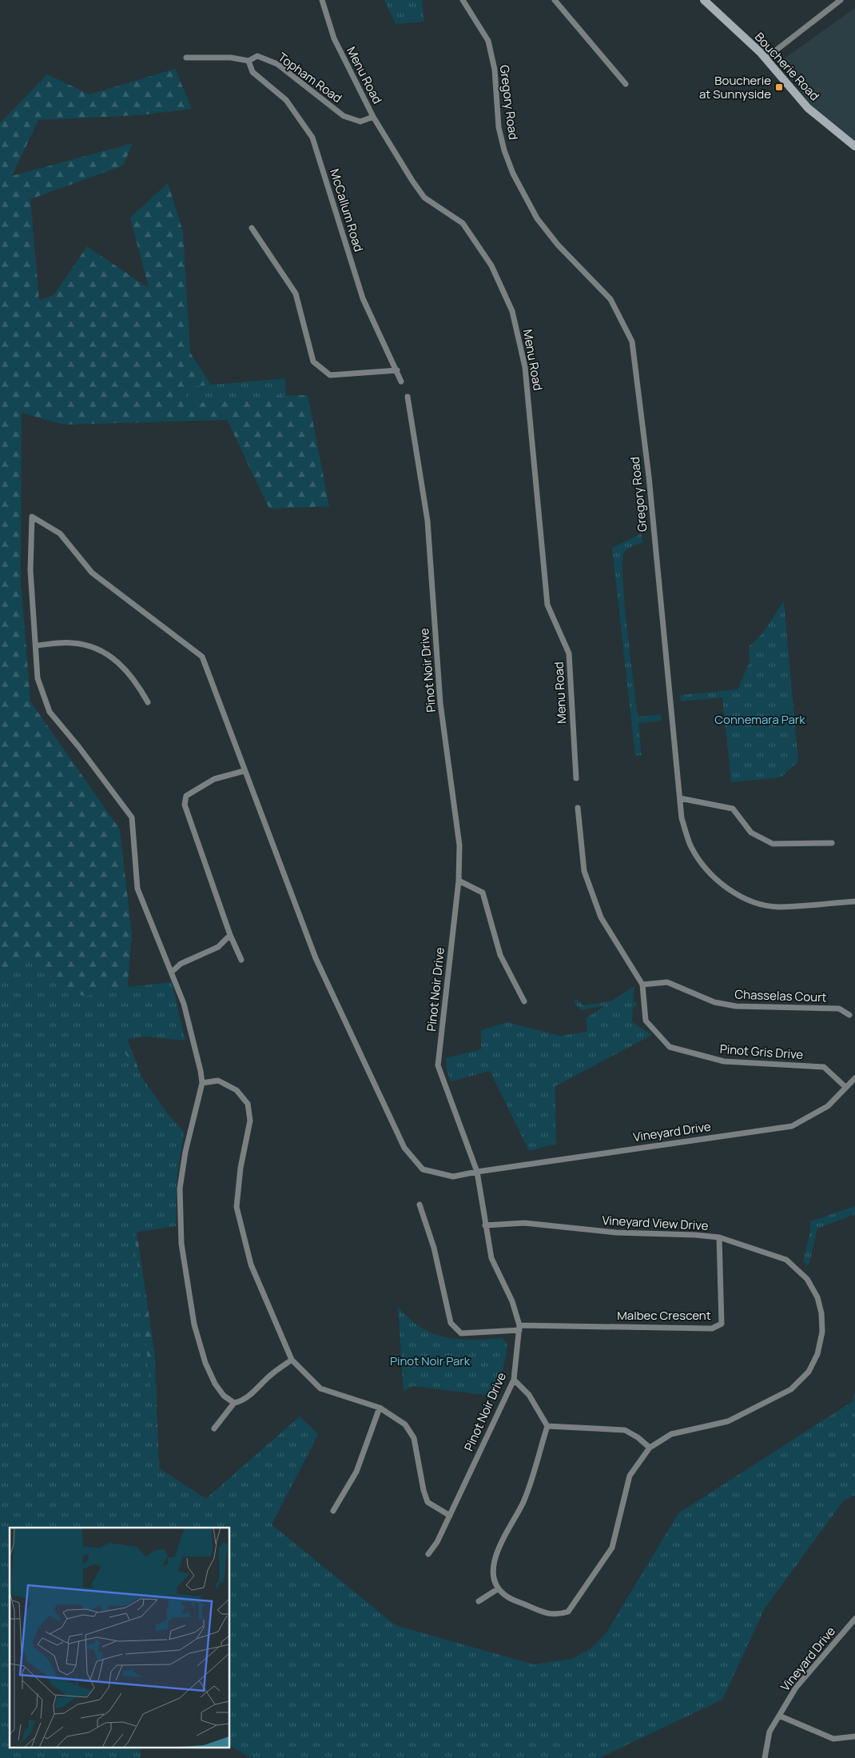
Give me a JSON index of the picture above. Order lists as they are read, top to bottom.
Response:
{
  "streets": {
    "main road": ["Boucherie Road"],
    "street": [
      "Menu Road",
      "Topham Road",
      "Gregory Road",
      "McCallum Road",
      "Pinot Noir Drive",
      "Chasselas Court",
      "Pinot Gris Drive",
      "Vineyard Drive",
      "Vineyard View Drive",
      "Malbec Crescent"
    ]
  },
  "crossings": [
    ["Menu Road", "Topham Road"],
    ["Topham Road", "McCallum Road"],
    ["Pinot Noir Drive", "Vineyard Drive"],
    ["Pinot Noir Drive", "Vineyard View Drive"],
    ["Pinot Noir Drive", "Malbec Crescent"],
    ["Chasselas Court", "Pinot Gris Drive"],
    ["Pinot Gris Drive", "Vineyard Drive"],
    ["Vineyard View Drive", "Malbec Crescent"]
  ],
  "parks": ["Connemara Park", "Pinot Noir Park"],
  "places": {
    "transit": ["Boucherie at Sunnyside"]
  }
}
